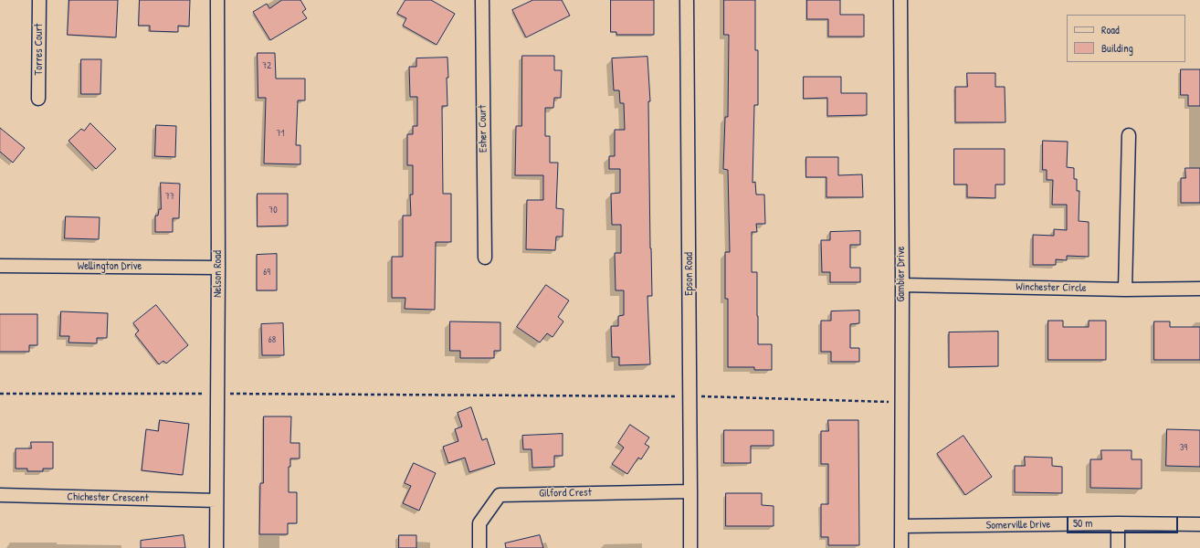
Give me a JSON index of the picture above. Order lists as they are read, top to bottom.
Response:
{
  "streets": {
    "street": [
      "Torres Court",
      "Esher Court",
      "Wellington Drive",
      "Nelson Road",
      "Epson Road",
      "Gambier Drive",
      "Winchester Circle",
      "Gilford Crest",
      "Chichester Crescent",
      "Somerville Drive"
    ]
  },
  "crossings": [
    ["Wellington Drive", "Nelson Road"],
    ["Nelson Road", "Chichester Crescent"],
    ["Epson Road", "Gilford Crest"],
    ["Gambier Drive", "Winchester Circle"],
    ["Gambier Drive", "Somerville Drive"]
  ],
  "house_numbers": [
    "72",
    "71",
    "77",
    "70",
    "69",
    "68",
    "39"
  ],
  "legend": ["Road", "Building"],
  "scale_bar": "50 m"
}
